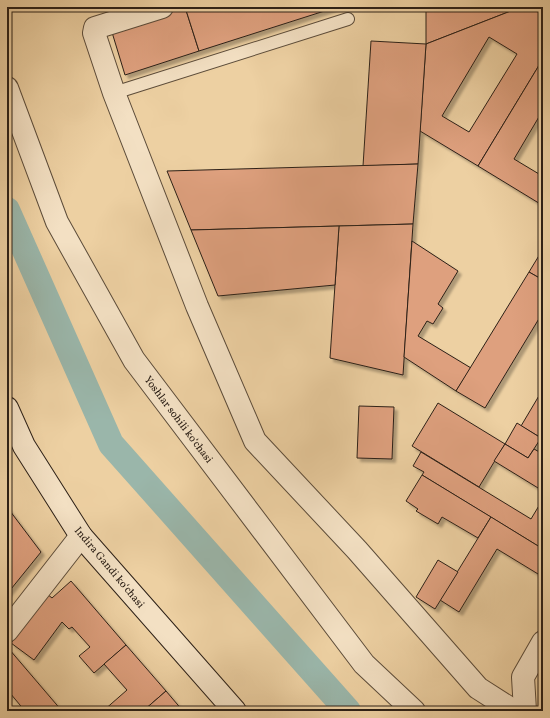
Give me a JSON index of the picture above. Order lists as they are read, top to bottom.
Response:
{
  "streets": {
    "street": ["Yoshlar sohili koʻchasi", "Indira Gandi koʻchasi"]
  }
}
